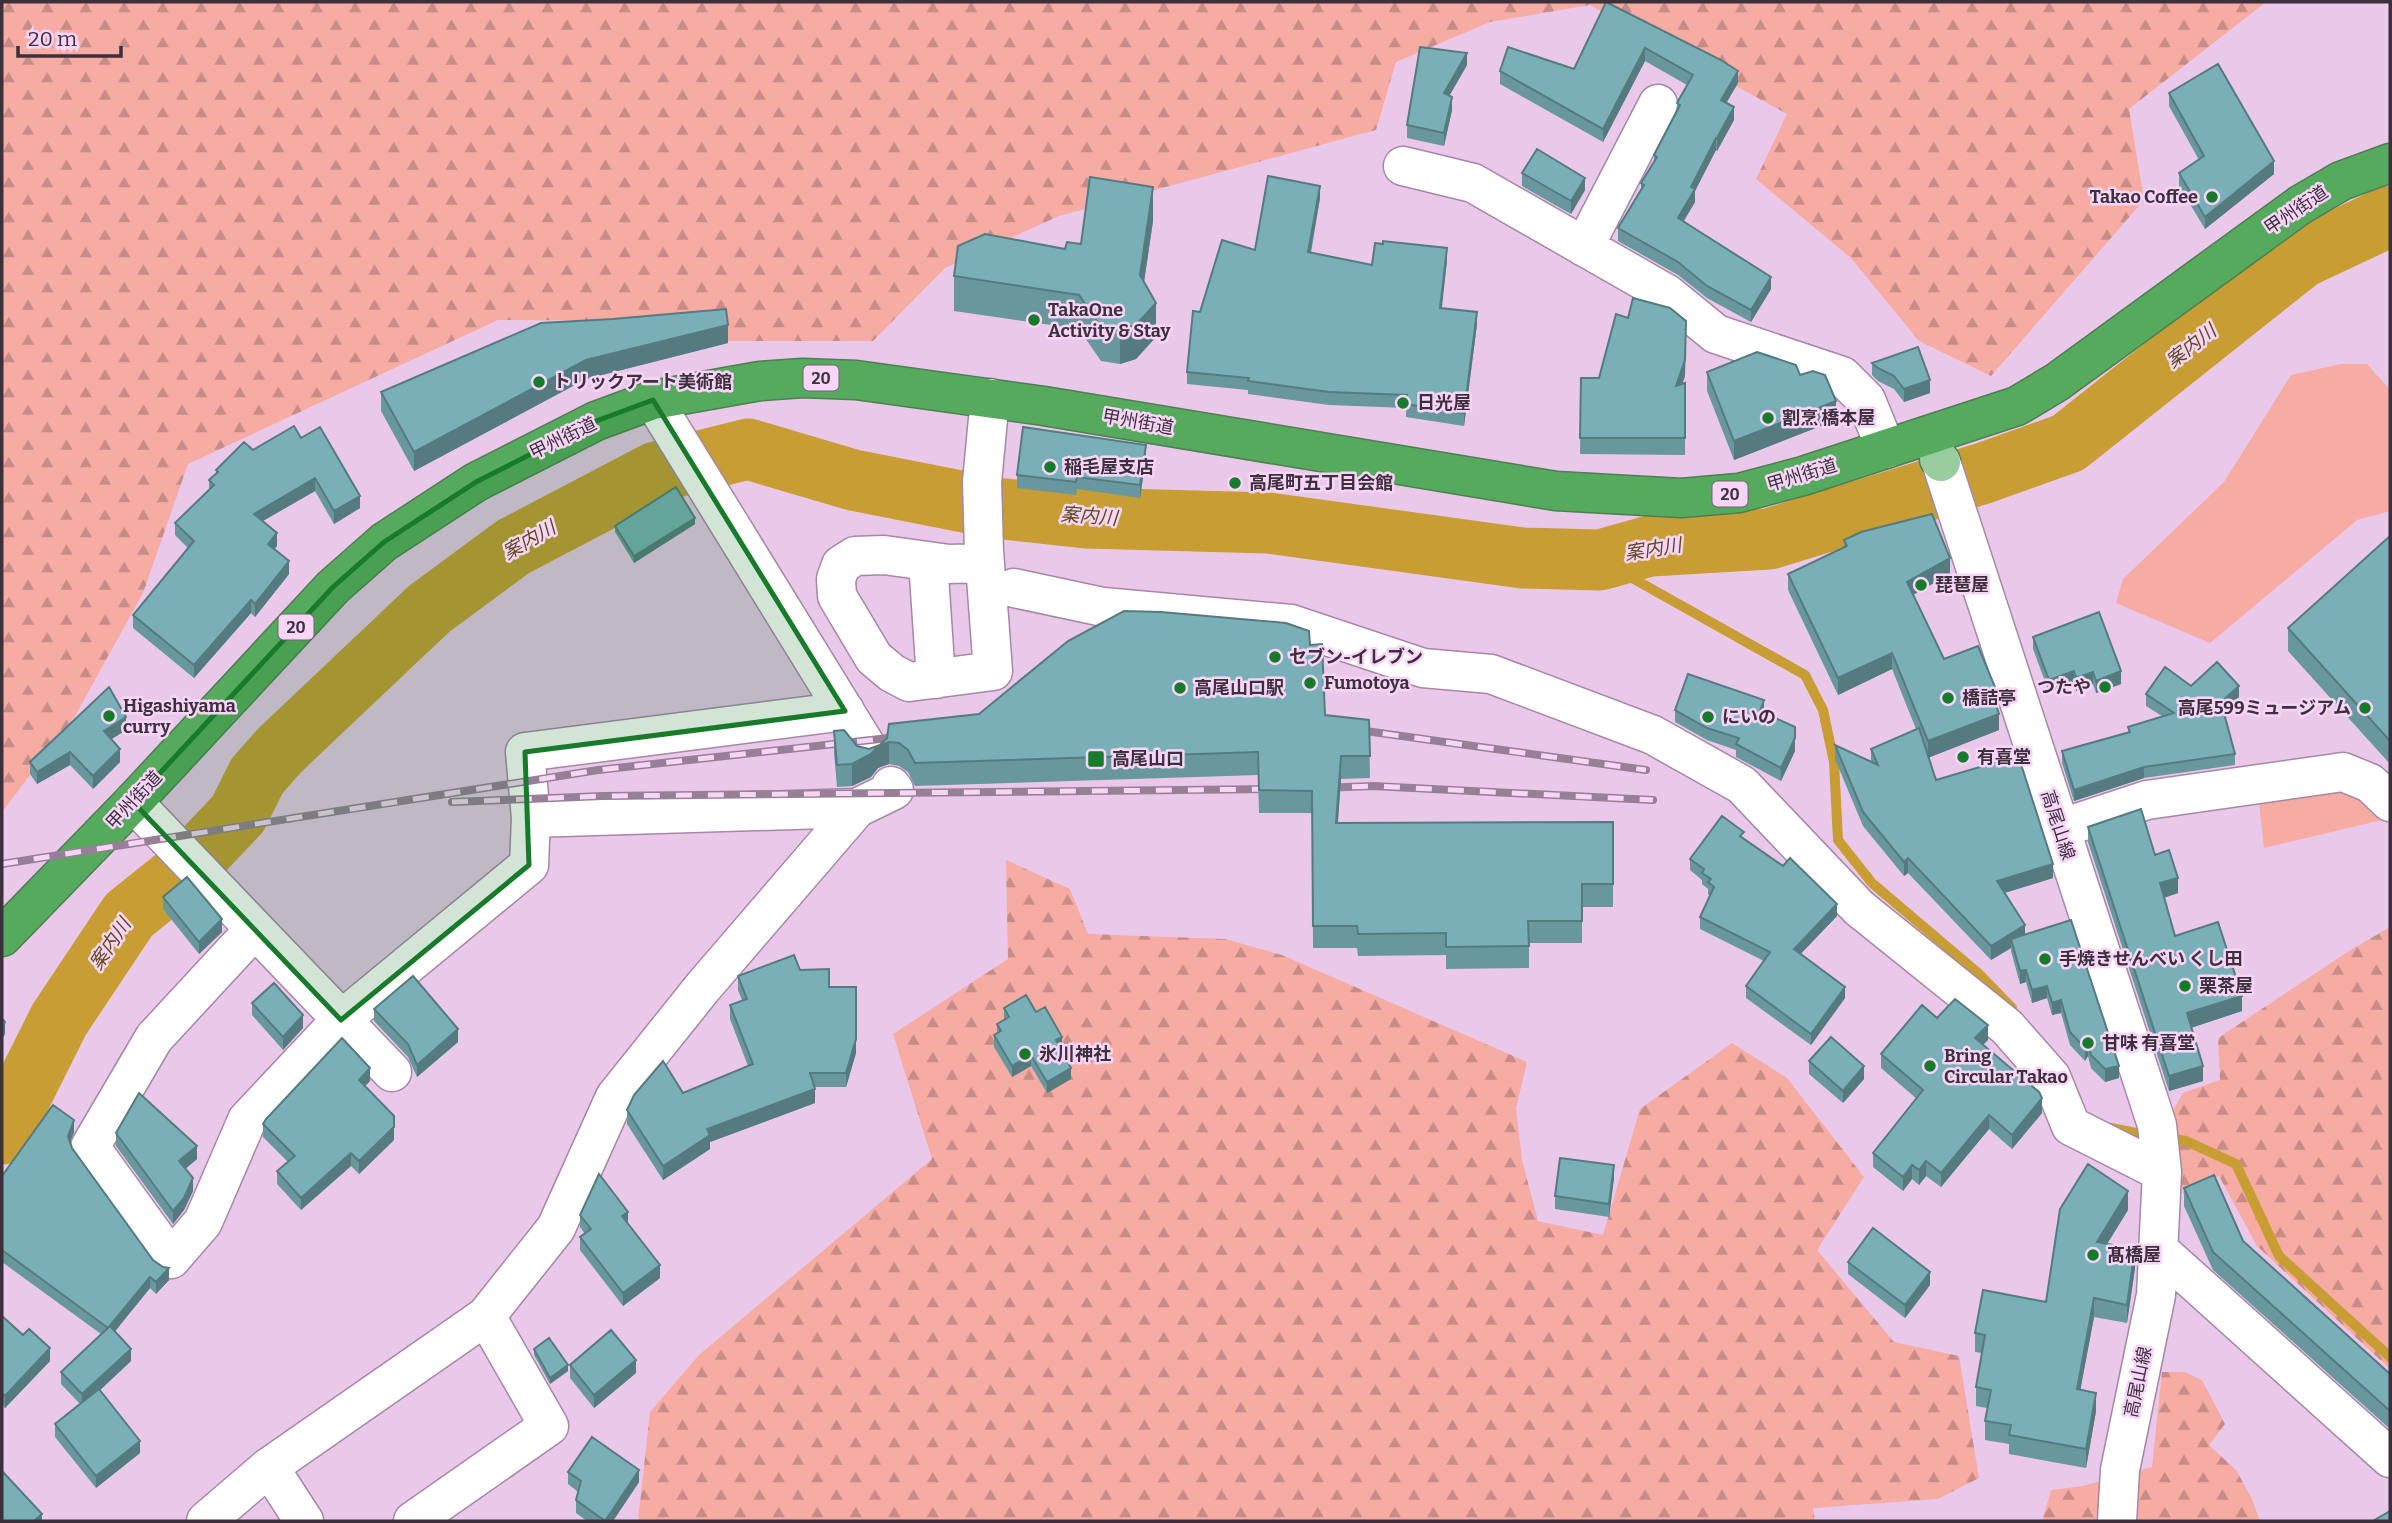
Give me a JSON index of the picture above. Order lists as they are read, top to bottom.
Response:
{
  "streets": {
    "highway": ["甲州街道", "20"],
    "street": ["高尾山線"]
  },
  "crossings": [
    ["甲州街道", "高尾山線"]
  ],
  "water": ["案内川"],
  "places": {
    "other": [
      "Takao Coffee",
      "TakaOne Activity & Stay",
      "トリックアート美術館",
      "日光屋",
      "割烹 橋本屋",
      "稲毛屋支店",
      "高尾町五丁目会館",
      "琵琶屋",
      "セブン-イレブン",
      "Fumotoya",
      "つたや",
      "高尾山口駅",
      "橋詰亭",
      "高尾599ミュージアム",
      "Higashiyama curry",
      "にいの",
      "有喜堂",
      "手焼きせんべい くし田",
      "栗茶屋",
      "甘味 有喜堂",
      "氷川神社",
      "Bring Circular Takao",
      "髙橋屋"
    ],
    "transit": ["高尾山口"]
  },
  "scale_bar": "20 m"
}
